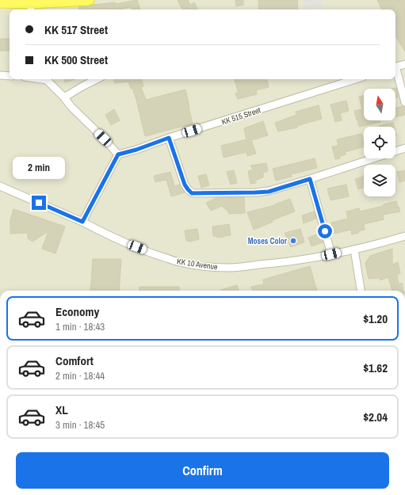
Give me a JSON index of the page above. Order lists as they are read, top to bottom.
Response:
{
  "streets": {
    "street": ["KK 515 Street", "KK 10 Avenue"]
  },
  "places": ["Moses Color"],
  "north": "top",
  "page": {
    "banner": ["KK 517 Street", "KK 500 Street"],
    "bubble": "2 min",
    "list": [
      {
        "name": "Economy",
        "note": "1 min · 18:43",
        "value": "$1.20"
      },
      {
        "name": "Comfort",
        "note": "2 min · 18:44",
        "value": "$1.62"
      },
      {
        "name": "XL",
        "note": "3 min · 18:45",
        "value": "$2.04"
      }
    ],
    "buttons": "Confirm"
  }
}
